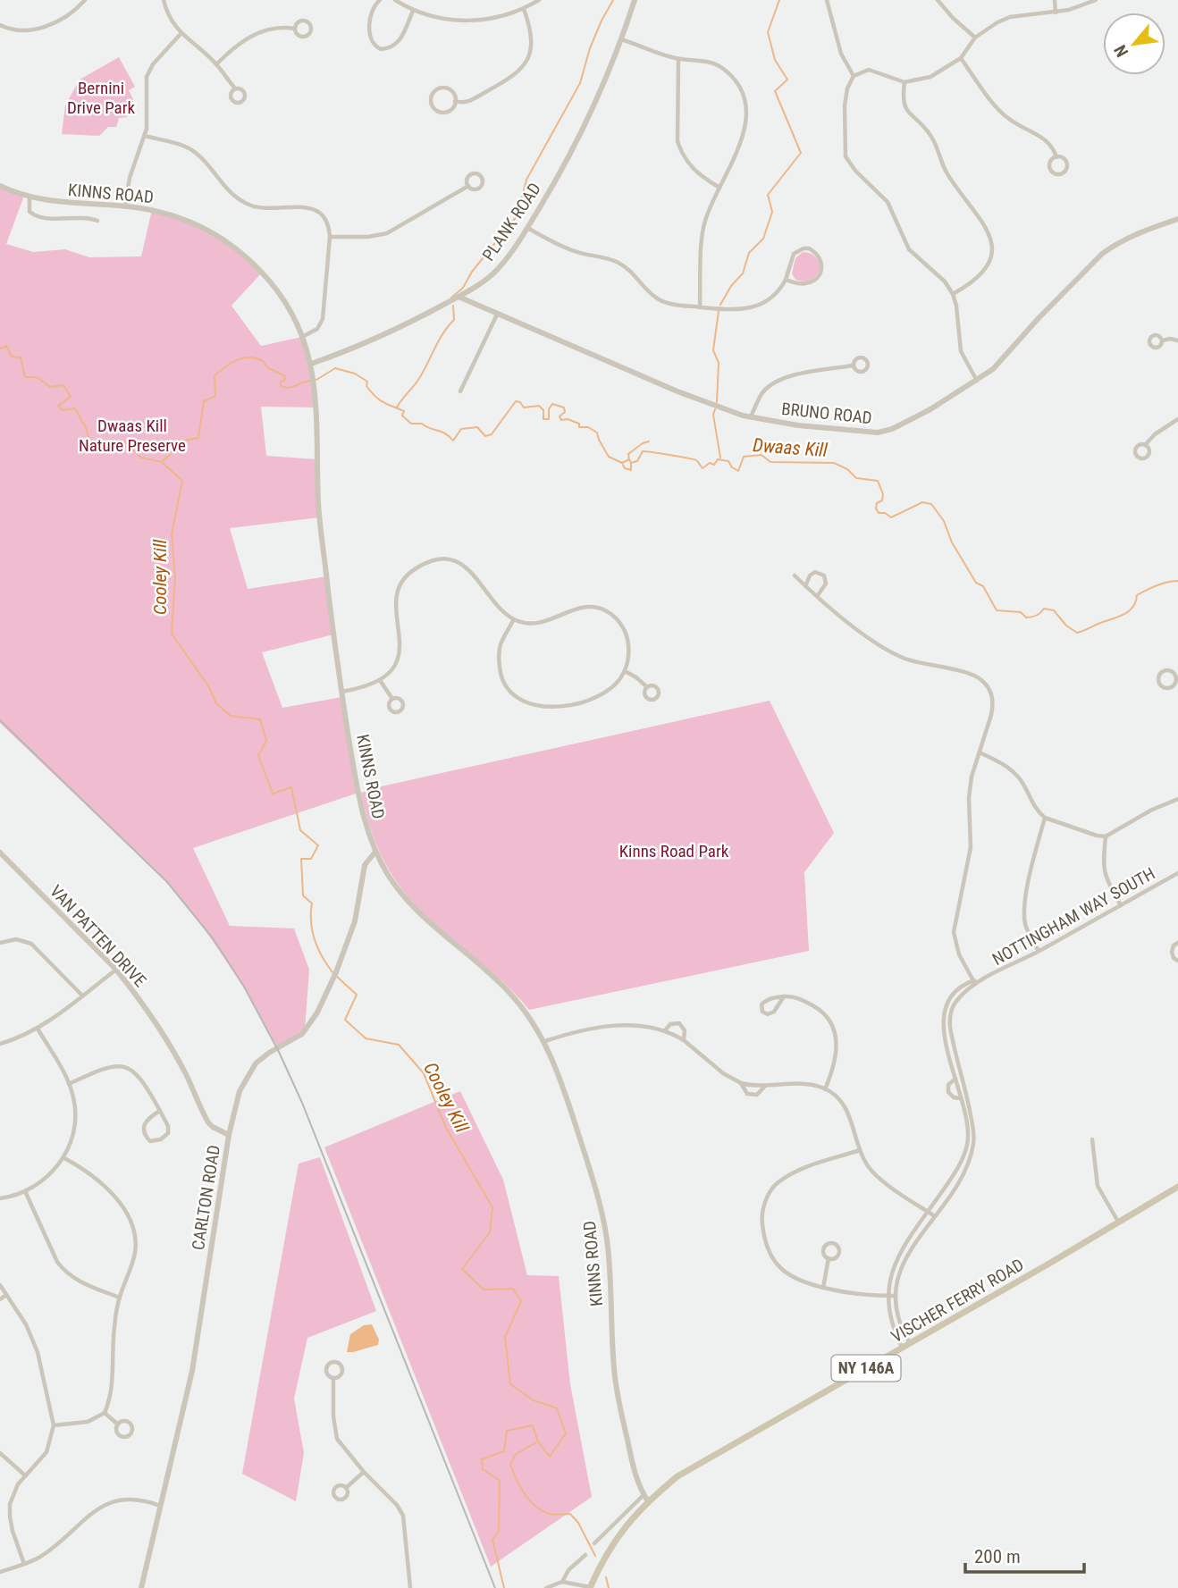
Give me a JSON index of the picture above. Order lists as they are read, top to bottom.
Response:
{
  "streets": {
    "main road": ["VISCHER FERRY ROAD", "NY 146A"],
    "street": [
      "KINNS ROAD",
      "PLANK ROAD",
      "BRUNO ROAD",
      "NOTTINGHAM WAY SOUTH",
      "VAN PATTEN DRIVE",
      "CARLTON ROAD"
    ]
  },
  "crossings": [
    ["KINNS ROAD", "PLANK ROAD"],
    ["KINNS ROAD", "CARLTON ROAD"],
    ["KINNS ROAD", "VISCHER FERRY ROAD"],
    ["PLANK ROAD", "BRUNO ROAD"],
    ["NOTTINGHAM WAY SOUTH", "VISCHER FERRY ROAD"],
    ["VAN PATTEN DRIVE", "CARLTON ROAD"]
  ],
  "water": ["Dwaas Kill", "Cooley Kill"],
  "parks": ["Bernini Drive Park", "Dwaas Kill Nature Preserve", "Kinns Road Park"],
  "scale_bar": "200 m",
  "north": "bottom left"
}
